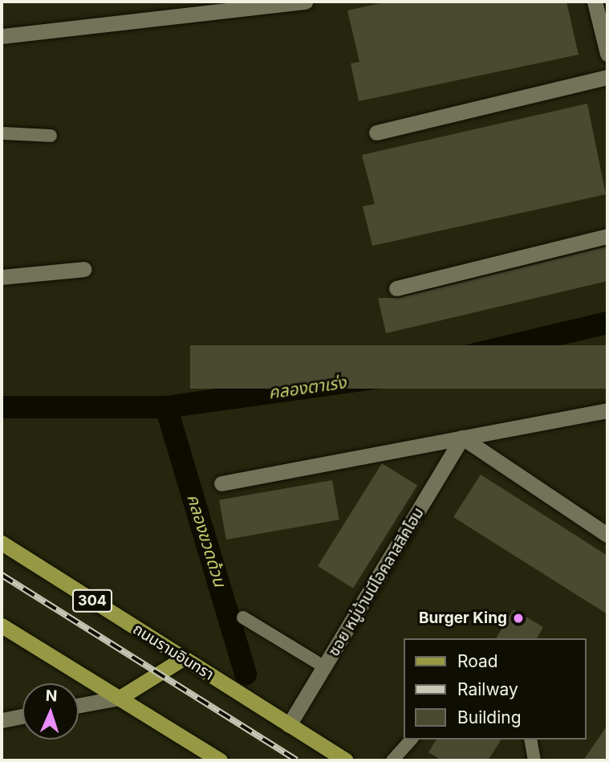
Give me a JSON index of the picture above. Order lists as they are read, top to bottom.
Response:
{
  "streets": {
    "main road": ["304", "ถนนรามอินทรา"],
    "street": ["ซอย หมู่บ้านนีโอคลาสสิคโฮม"]
  },
  "crossings": [
    ["ซอย หมู่บ้านนีโอคลาสสิคโฮม", "ถนนรามอินทรา"]
  ],
  "water": ["คลองตาเร่ง", "คลองขวดด้วน"],
  "places": ["Burger King"],
  "legend": ["Road", "Railway", "Building"],
  "north": "top"
}
